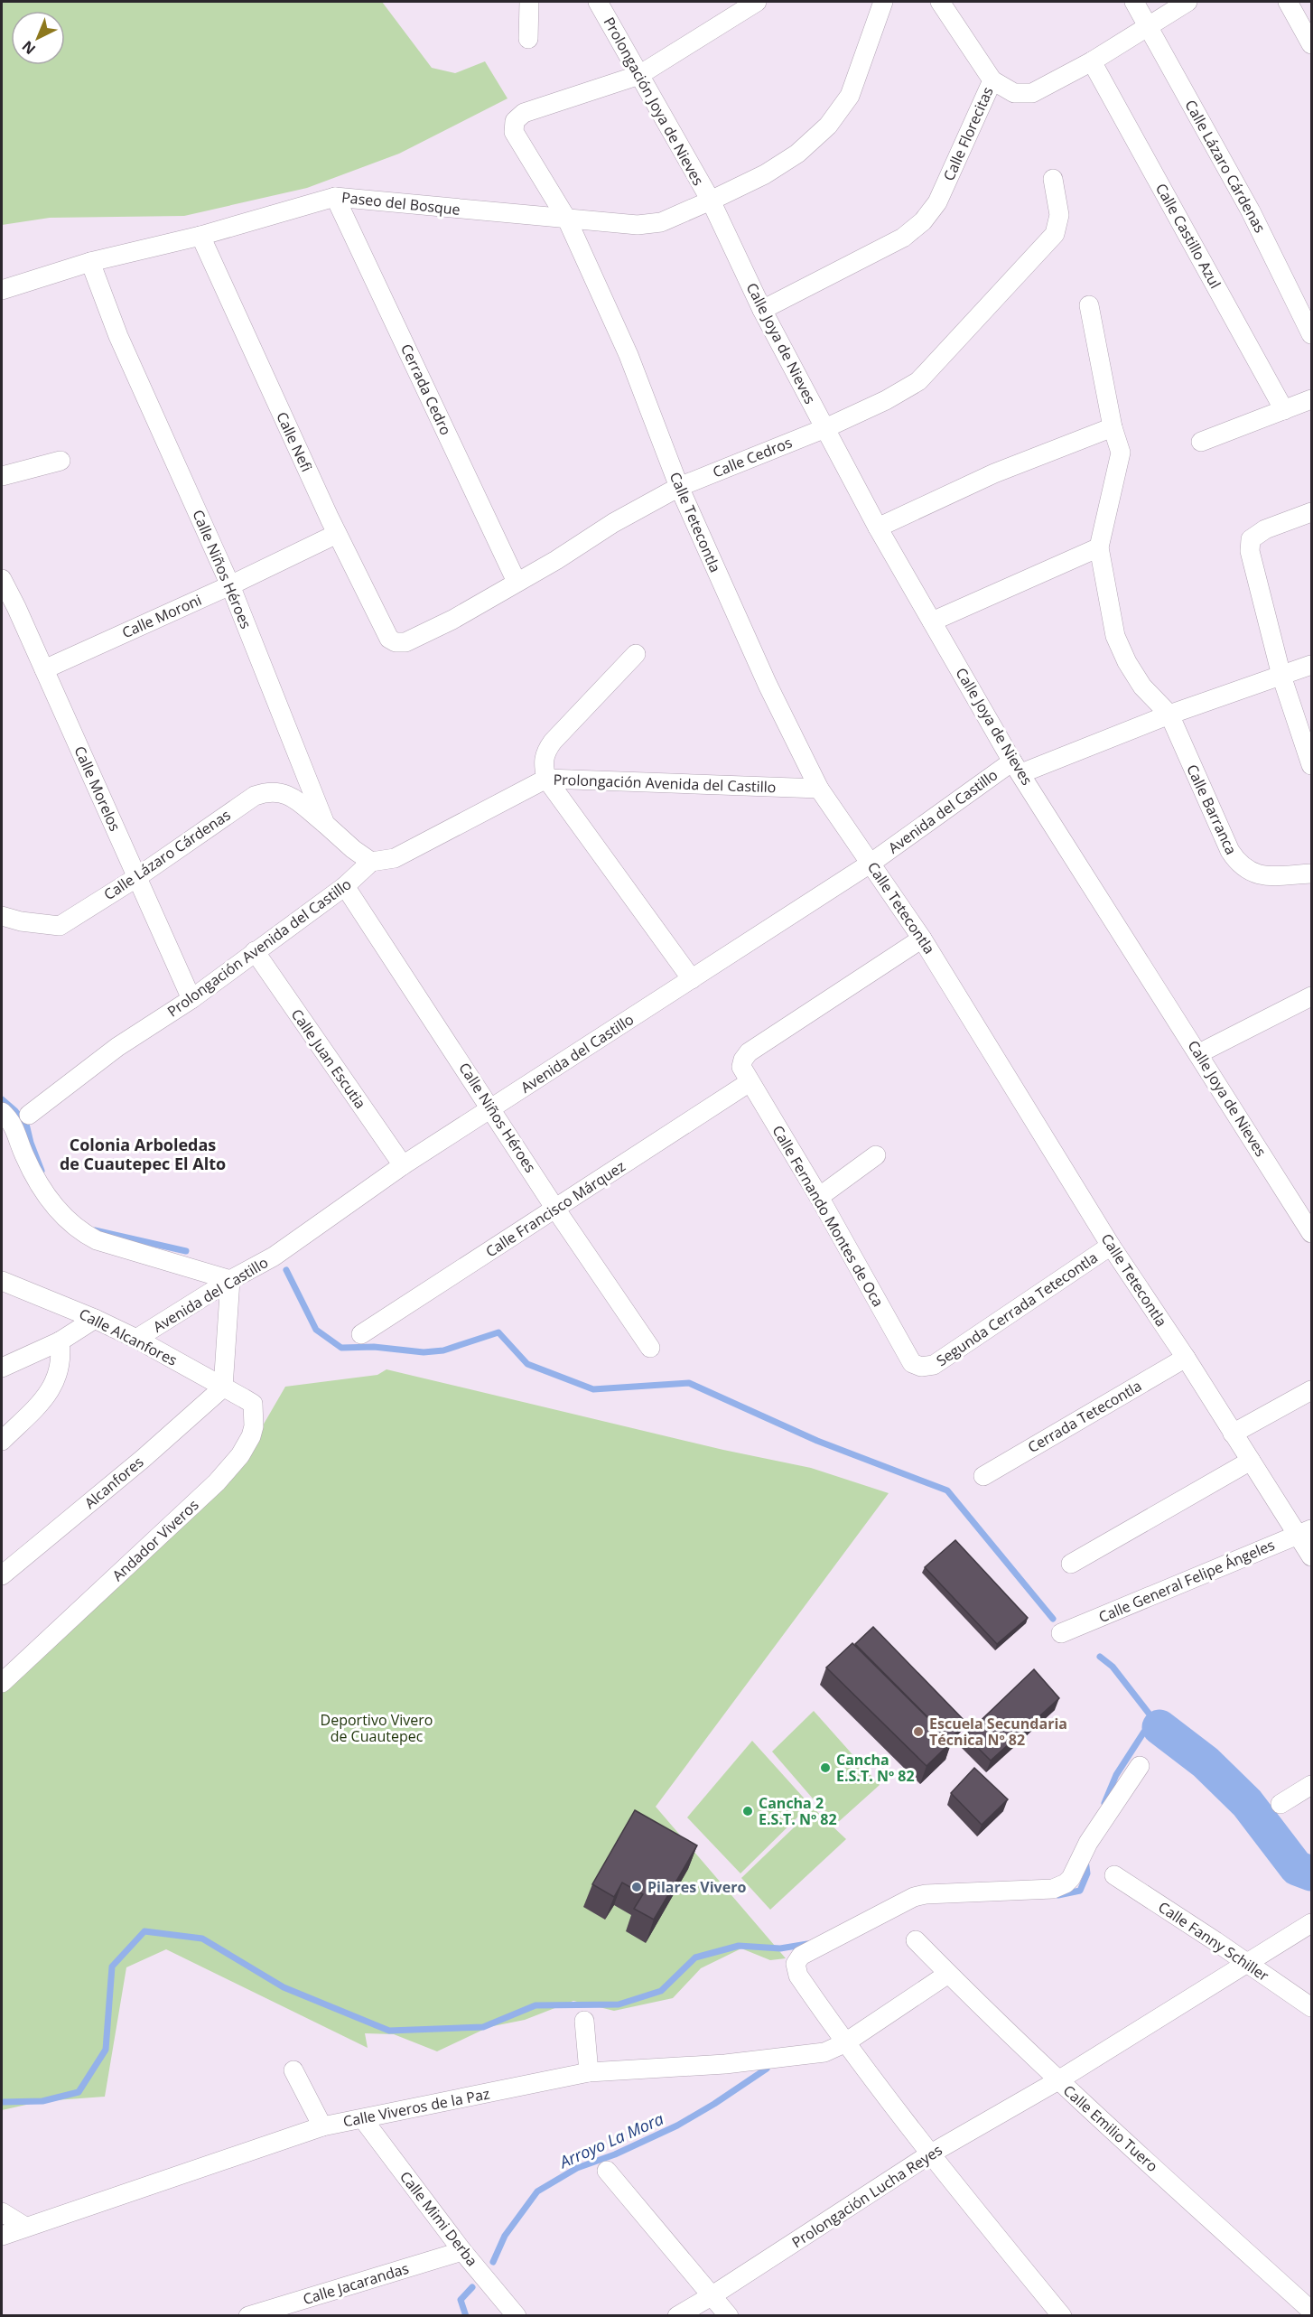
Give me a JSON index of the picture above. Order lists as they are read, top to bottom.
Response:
{
  "streets": {
    "street": [
      "Prolongación Joya de Nieves",
      "Calle Florecitas",
      "Calle Lázaro Cárdenas",
      "Paseo del Bosque",
      "Calle Castillo Azul",
      "Calle Joya de Nieves",
      "Cerrada Cedro",
      "Calle Nefi",
      "Calle Cedros",
      "Calle Tetecontla",
      "Calle Niños Héroes",
      "Calle Moroni",
      "Prolongación Avenida del Castillo",
      "Calle Morelos",
      "Calle Barranca",
      "Avenida del Castillo",
      "Calle Juan Escutia",
      "Calle Francisco Márquez",
      "Calle Fernando Montes de Oca",
      "Segunda Cerrada Tetecontla",
      "Calle Alcanfores",
      "Cerrada Tetecontla",
      "Alcanfores",
      "Andador Viveros",
      "Calle General Felipe Ángeles",
      "Calle Fanny Schiller",
      "Calle Viveros de la Paz",
      "Calle Emilio Tuero",
      "Prolongación Lucha Reyes",
      "Calle Mimi Derba",
      "Calle Jacarandas"
    ]
  },
  "crossings": [
    ["Prolongación Joya de Nieves", "Paseo del Bosque"],
    ["Prolongación Joya de Nieves", "Calle Joya de Nieves"],
    ["Prolongación Joya de Nieves", "Calle Tetecontla"],
    ["Calle Florecitas", "Calle Lázaro Cárdenas"],
    ["Calle Florecitas", "Calle Castillo Azul"],
    ["Calle Florecitas", "Calle Joya de Nieves"],
    ["Calle Lázaro Cárdenas", "Calle Niños Héroes"],
    ["Calle Lázaro Cárdenas", "Calle Morelos"],
    ["Paseo del Bosque", "Calle Joya de Nieves"],
    ["Paseo del Bosque", "Cerrada Cedro"],
    ["Paseo del Bosque", "Calle Nefi"],
    ["Paseo del Bosque", "Calle Tetecontla"],
    ["Paseo del Bosque", "Calle Niños Héroes"],
    ["Calle Joya de Nieves", "Calle Cedros"],
    ["Calle Joya de Nieves", "Avenida del Castillo"],
    ["Cerrada Cedro", "Calle Cedros"],
    ["Calle Nefi", "Calle Cedros"],
    ["Calle Nefi", "Calle Moroni"],
    ["Calle Cedros", "Calle Tetecontla"],
    ["Calle Tetecontla", "Prolongación Avenida del Castillo"],
    ["Calle Tetecontla", "Avenida del Castillo"],
    ["Calle Tetecontla", "Calle Fernando Montes de Oca"],
    ["Calle Tetecontla", "Segunda Cerrada Tetecontla"],
    ["Calle Tetecontla", "Cerrada Tetecontla"],
    ["Calle Tetecontla", "Calle General Felipe Ángeles"],
    ["Calle Niños Héroes", "Calle Moroni"],
    ["Calle Niños Héroes", "Prolongación Avenida del Castillo"],
    ["Calle Niños Héroes", "Avenida del Castillo"],
    ["Calle Niños Héroes", "Calle Francisco Márquez"],
    ["Calle Moroni", "Calle Morelos"],
    ["Prolongación Avenida del Castillo", "Calle Morelos"],
    ["Prolongación Avenida del Castillo", "Calle Juan Escutia"],
    ["Calle Barranca", "Avenida del Castillo"],
    ["Avenida del Castillo", "Calle Juan Escutia"],
    ["Avenida del Castillo", "Calle Alcanfores"],
    ["Calle Francisco Márquez", "Calle Fernando Montes de Oca"],
    ["Calle Fernando Montes de Oca", "Segunda Cerrada Tetecontla"],
    ["Calle Alcanfores", "Alcanfores"],
    ["Calle Alcanfores", "Andador Viveros"],
    ["Alcanfores", "Andador Viveros"],
    ["Calle Fanny Schiller", "Prolongación Lucha Reyes"],
    ["Calle Viveros de la Paz", "Calle Emilio Tuero"],
    ["Calle Viveros de la Paz", "Calle Mimi Derba"],
    ["Calle Emilio Tuero", "Prolongación Lucha Reyes"],
    ["Calle Mimi Derba", "Calle Jacarandas"]
  ],
  "districts": ["Colonia Arboledas de Cuautepec El Alto"],
  "water": ["Arroyo La Mora"],
  "parks": ["Deportivo Vivero de Cuautepec"],
  "places": [
    "Escuela Secundaria Técnica Nº 82",
    "Cancha E.S.T. Nº 82",
    "Cancha 2 E.S.T. Nº 82",
    "Pilares Vivero"
  ],
  "north": "bottom left"
}
